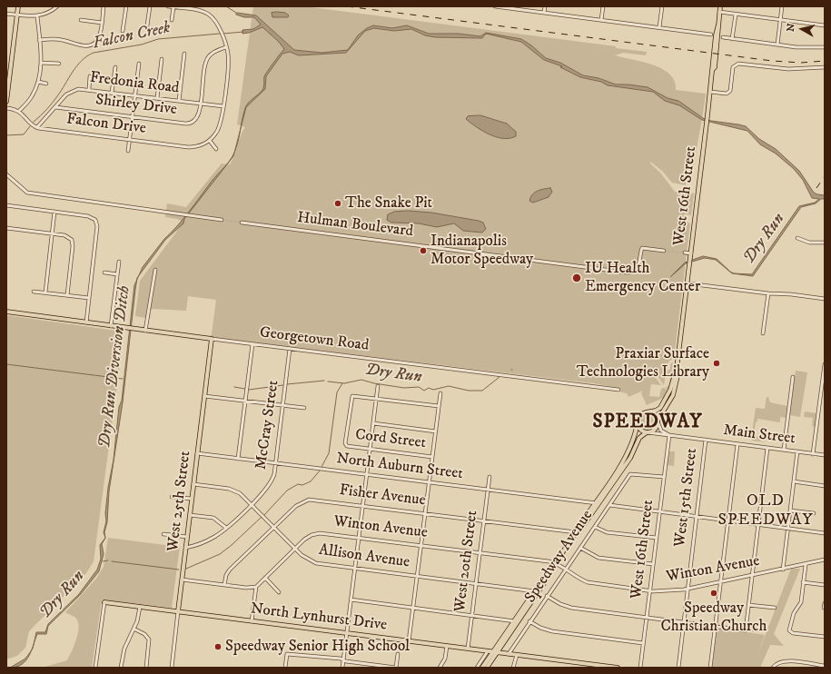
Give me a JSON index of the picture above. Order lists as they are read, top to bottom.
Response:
{
  "streets": {
    "main road": [
      "West 16th Street",
      "Georgetown Road",
      "West 25th Street",
      "North Lynhurst Drive"
    ],
    "street": [
      "Fredonia Road",
      "Shirley Drive",
      "Falcon Drive",
      "Hulman Boulevard",
      "McCray Street",
      "Main Street",
      "Cord Street",
      "North Auburn Street",
      "Fisher Avenue",
      "West 15th Street",
      "Winton Avenue",
      "Allison Avenue",
      "Speedway Avenue",
      "West 20th Street"
    ]
  },
  "crossings": [
    ["Fredonia Road", "Shirley Drive"],
    ["Fredonia Road", "Falcon Drive"],
    ["West 16th Street", "Main Street"],
    ["West 16th Street", "Winton Avenue"],
    ["West 16th Street", "Speedway Avenue"],
    ["Georgetown Road", "McCray Street"],
    ["Georgetown Road", "West 25th Street"],
    ["McCray Street", "North Auburn Street"],
    ["McCray Street", "West 25th Street"],
    ["McCray Street", "Allison Avenue"],
    ["Main Street", "West 15th Street"],
    ["North Auburn Street", "West 25th Street"],
    ["North Auburn Street", "West 20th Street"],
    ["Fisher Avenue", "Allison Avenue"],
    ["Fisher Avenue", "West 20th Street"],
    ["West 15th Street", "Winton Avenue"],
    ["West 25th Street", "Allison Avenue"],
    ["West 25th Street", "North Lynhurst Drive"],
    ["Winton Avenue", "Allison Avenue"],
    ["Winton Avenue", "Speedway Avenue"],
    ["Winton Avenue", "West 20th Street"],
    ["Allison Avenue", "West 20th Street"],
    ["Speedway Avenue", "North Lynhurst Drive"],
    ["West 20th Street", "North Lynhurst Drive"]
  ],
  "districts": ["SPEEDWAY", "OLD SPEEDWAY"],
  "water": ["Falcon Creek", "Dry Run", "Dry Run Diversion Ditch"],
  "places": [
    "The Snake Pit",
    "Indianapolis Motor Speedway",
    "IU Health Emergency Center",
    "Praxiar Surface Technologies Library",
    "Speedway Christian Church",
    "Speedway Senior High School"
  ],
  "north": "left"
}
